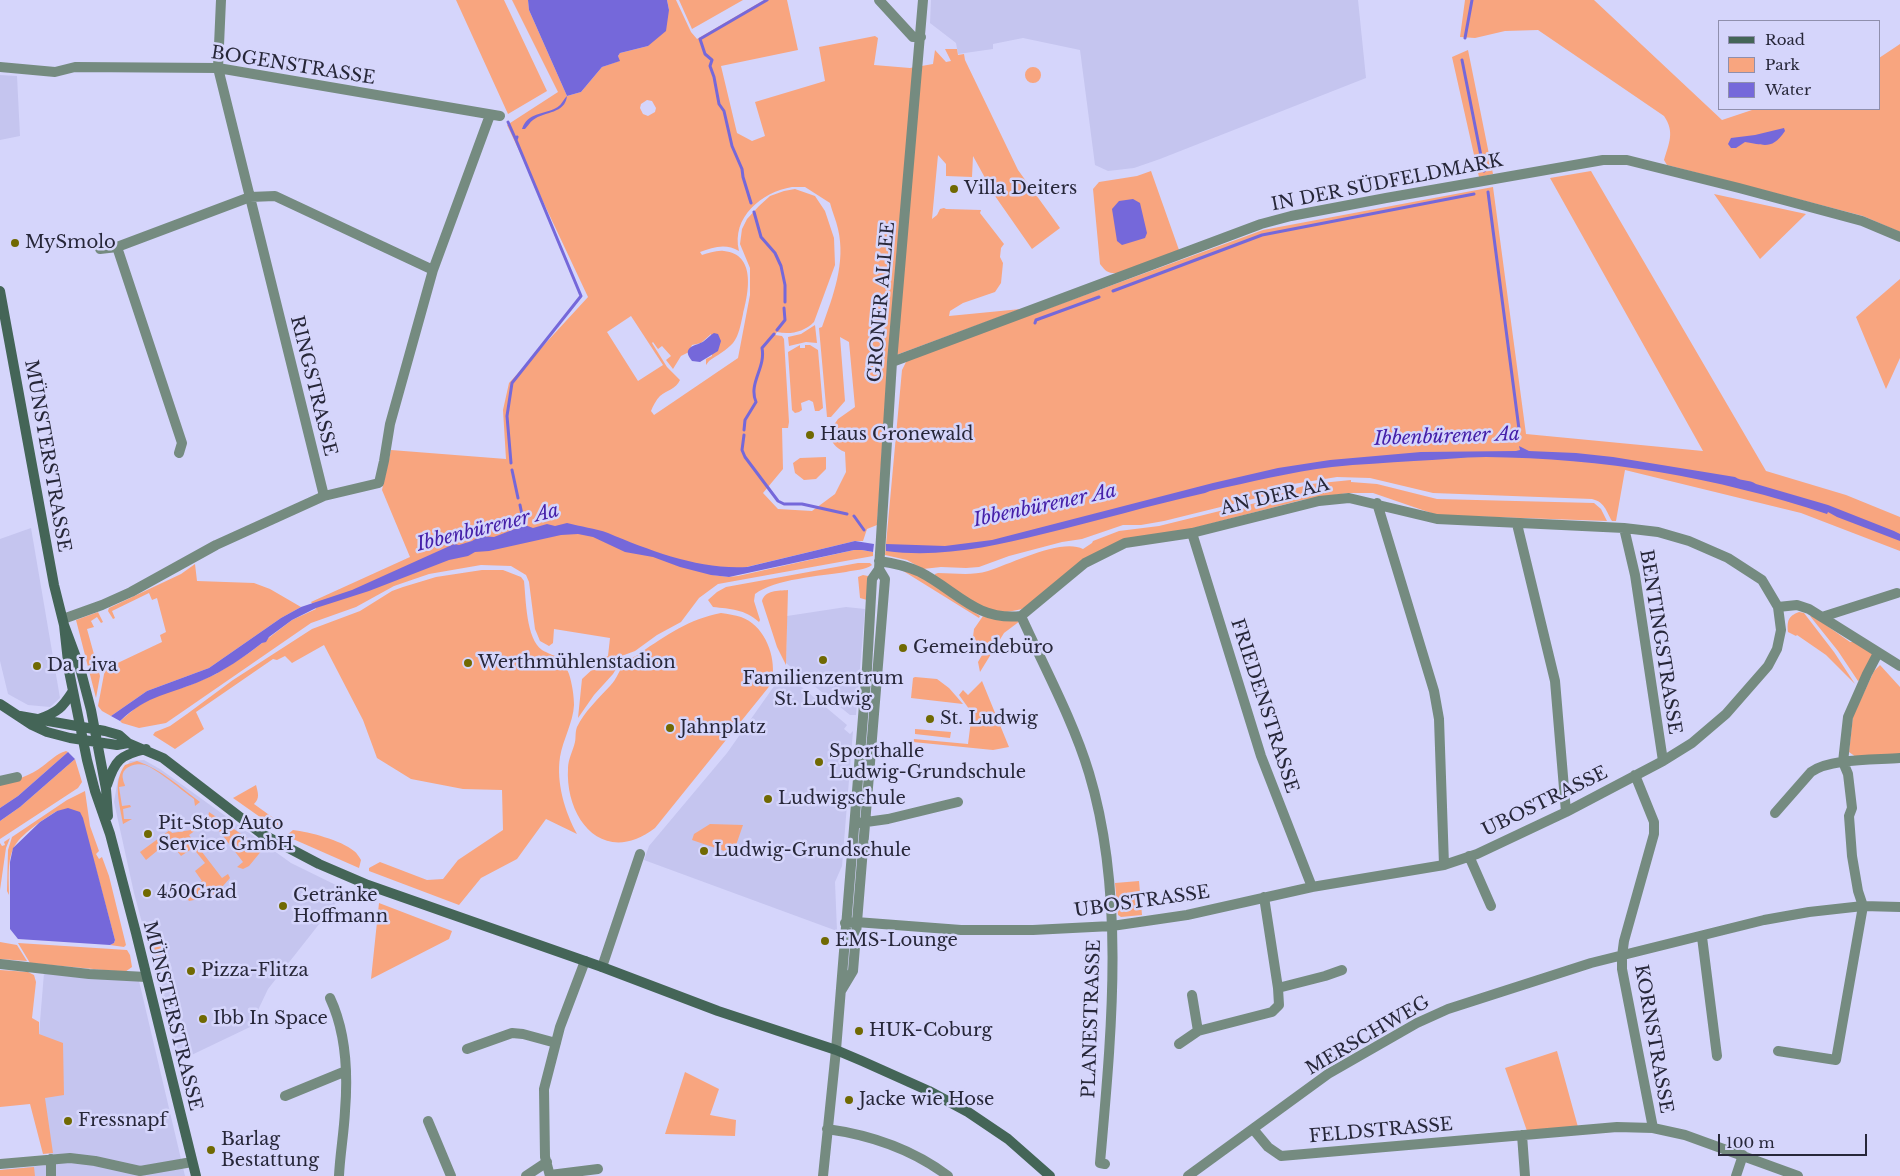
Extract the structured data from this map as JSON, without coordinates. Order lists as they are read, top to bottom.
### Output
{
  "streets": {
    "main road": ["MÜNSTERSTRASSE"],
    "street": [
      "BOGENSTRASSE",
      "IN DER SÜDFELDMARK",
      "GRONER ALLEE",
      "RINGSTRASSE",
      "AN DER AA",
      "BENTINGSTRASSE",
      "FRIEDENSTRASSE",
      "UBOSTRASSE",
      "PLANESTRASSE",
      "MERSCHWEG",
      "KORNSTRASSE",
      "FELDSTRASSE"
    ]
  },
  "crossings": [
    ["BOGENSTRASSE", "RINGSTRASSE"],
    ["IN DER SÜDFELDMARK", "GRONER ALLEE"],
    ["GRONER ALLEE", "UBOSTRASSE"],
    ["AN DER AA", "BENTINGSTRASSE"],
    ["AN DER AA", "FRIEDENSTRASSE"],
    ["AN DER AA", "UBOSTRASSE"],
    ["AN DER AA", "PLANESTRASSE"],
    ["BENTINGSTRASSE", "UBOSTRASSE"],
    ["FRIEDENSTRASSE", "UBOSTRASSE"],
    ["UBOSTRASSE", "PLANESTRASSE"],
    ["UBOSTRASSE", "MERSCHWEG"],
    ["UBOSTRASSE", "KORNSTRASSE"],
    ["MERSCHWEG", "KORNSTRASSE"],
    ["MERSCHWEG", "FELDSTRASSE"],
    ["KORNSTRASSE", "FELDSTRASSE"]
  ],
  "water": ["Ibbenbürener Aa"],
  "places": [
    "Villa Deiters",
    "MySmolo",
    "Haus Gronewald",
    "Gemeindebüro",
    "Familienzentrum St. Ludwig",
    "Werthmühlenstadion",
    "Da Liva",
    "St. Ludwig",
    "Jahnplatz",
    "Sporthalle Ludwig-Grundschule",
    "Ludwigschule",
    "Pit-Stop Auto Service GmbH",
    "Ludwig-Grundschule",
    "450Grad",
    "Getränke Hoffmann",
    "EMS-Lounge",
    "Pizza-Flitza",
    "Ibb In Space",
    "HUK-Coburg",
    "Jacke wie Hose",
    "Fressnapf",
    "Barlag Bestattung"
  ],
  "legend": ["Road", "Park", "Water"],
  "scale_bar": "100 m"
}
